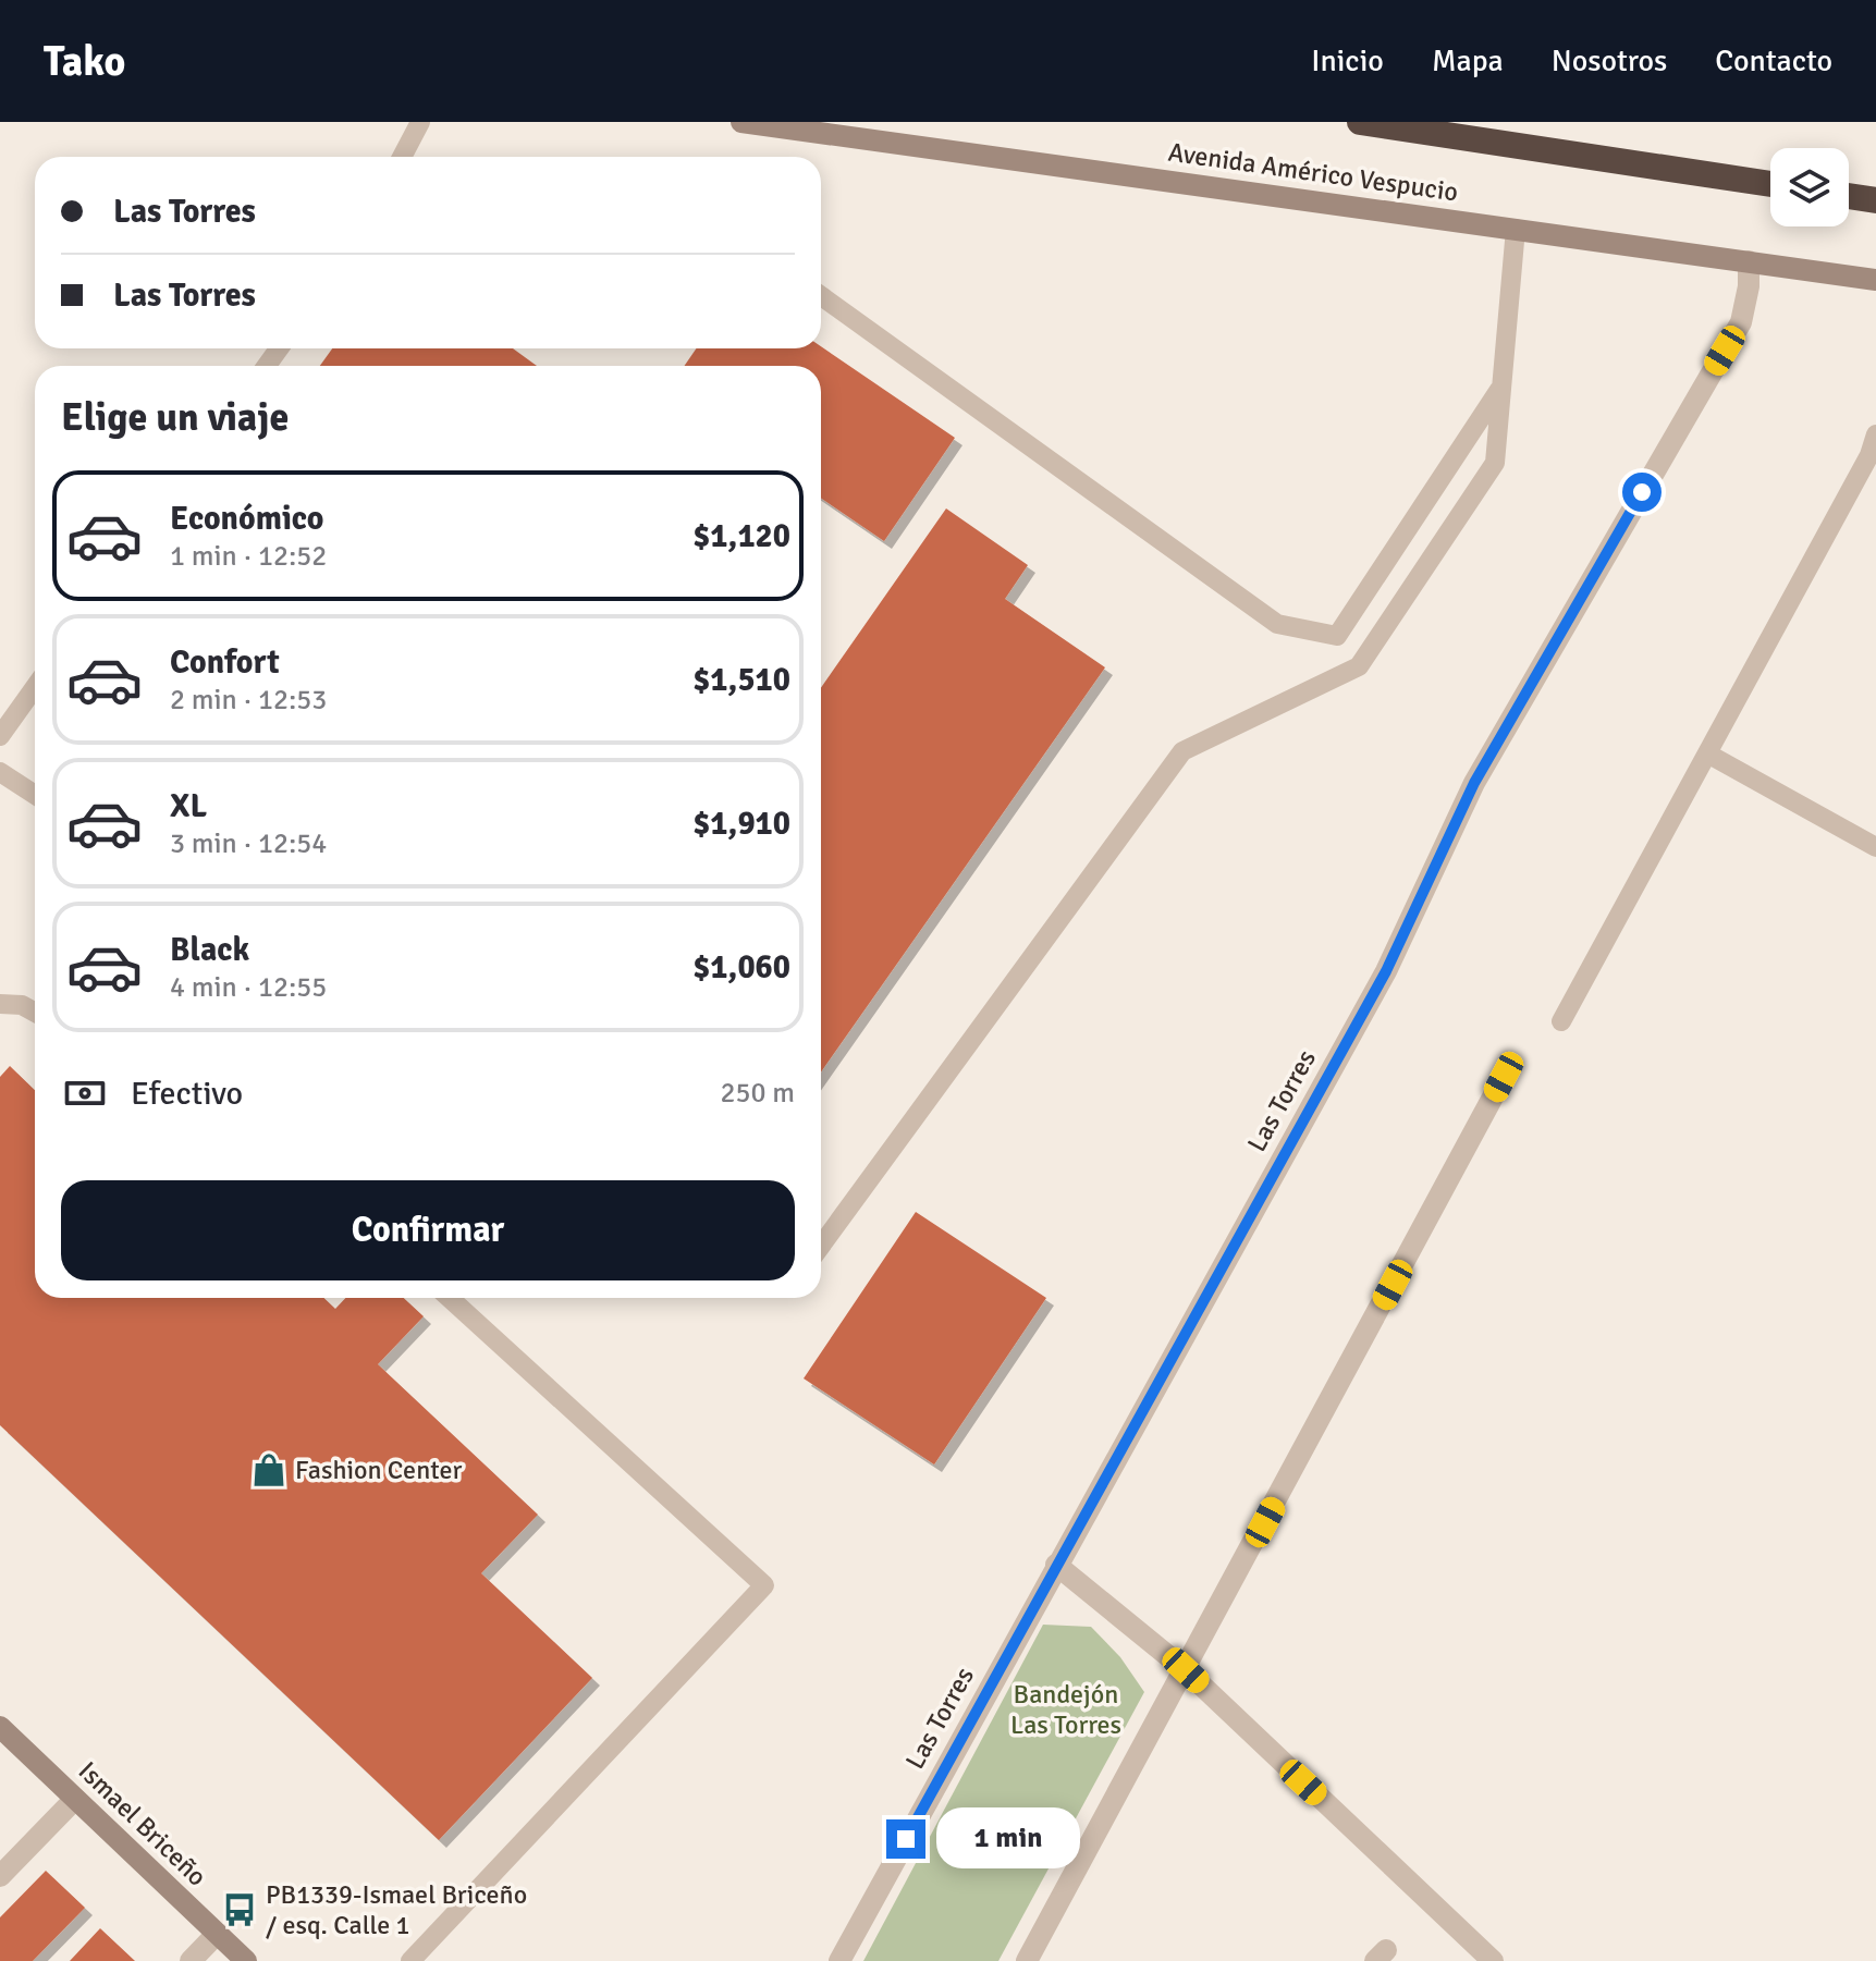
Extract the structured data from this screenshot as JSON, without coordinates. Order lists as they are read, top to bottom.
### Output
{
  "streets": {
    "main road": ["Avenida Américo Vespucio", "Ismael Briceño"],
    "street": ["Las Torres"]
  },
  "crossings": [
    ["Avenida Américo Vespucio", "Las Torres"]
  ],
  "parks": ["Bandejón Las Torres"],
  "places": {
    "shop": ["Fashion Center"],
    "bus stop": ["PB1339-Ismael Briceño / esq. Calle 1"]
  },
  "page": {
    "header": "Tako",
    "nav": [
      "Inicio",
      "Mapa",
      "Nosotros",
      "Contacto"
    ],
    "banner": ["Las Torres", "Las Torres"],
    "heading": "Elige un viaje",
    "list": [
      {
        "name": "Económico",
        "note": "1 min · 12:52",
        "value": "$1,120"
      },
      {
        "name": "Confort",
        "note": "2 min · 12:53",
        "value": "$1,510"
      },
      {
        "name": "XL",
        "note": "3 min · 12:54",
        "value": "$1,910"
      },
      {
        "name": "Black",
        "note": "4 min · 12:55",
        "value": "$1,060"
      }
    ],
    "pay": ["Efectivo", "250 m"],
    "buttons": "Confirmar",
    "bubble": "1 min"
  }
}
